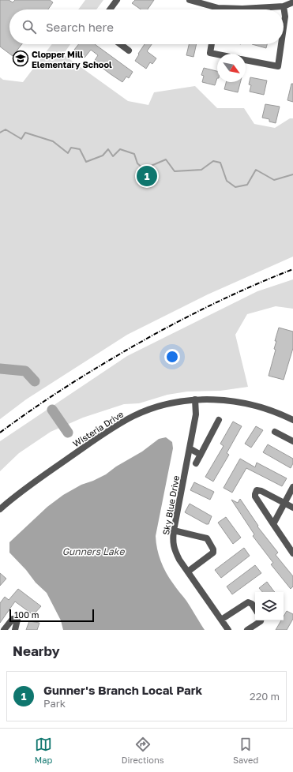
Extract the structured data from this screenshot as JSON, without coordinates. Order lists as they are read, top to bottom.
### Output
{
  "streets": {
    "street": ["Wisteria Drive", "Sky Blue Drive"]
  },
  "crossings": [
    ["Wisteria Drive", "Sky Blue Drive"]
  ],
  "water": ["Gunners Lake"],
  "places": {
    "school or university": ["Clopper Mill Elementary School"]
  },
  "scale_bar": "100 m",
  "north": "bottom right",
  "page": {
    "search": "Search here",
    "pins": "1",
    "scale": "100 m",
    "heading": "Nearby",
    "list": [
      {
        "mark": "1",
        "name": "Gunner's Branch Local Park",
        "note": "Park",
        "value": "220 m"
      }
    ],
    "nav": ["Map", "Directions", "Saved"]
  }
}
